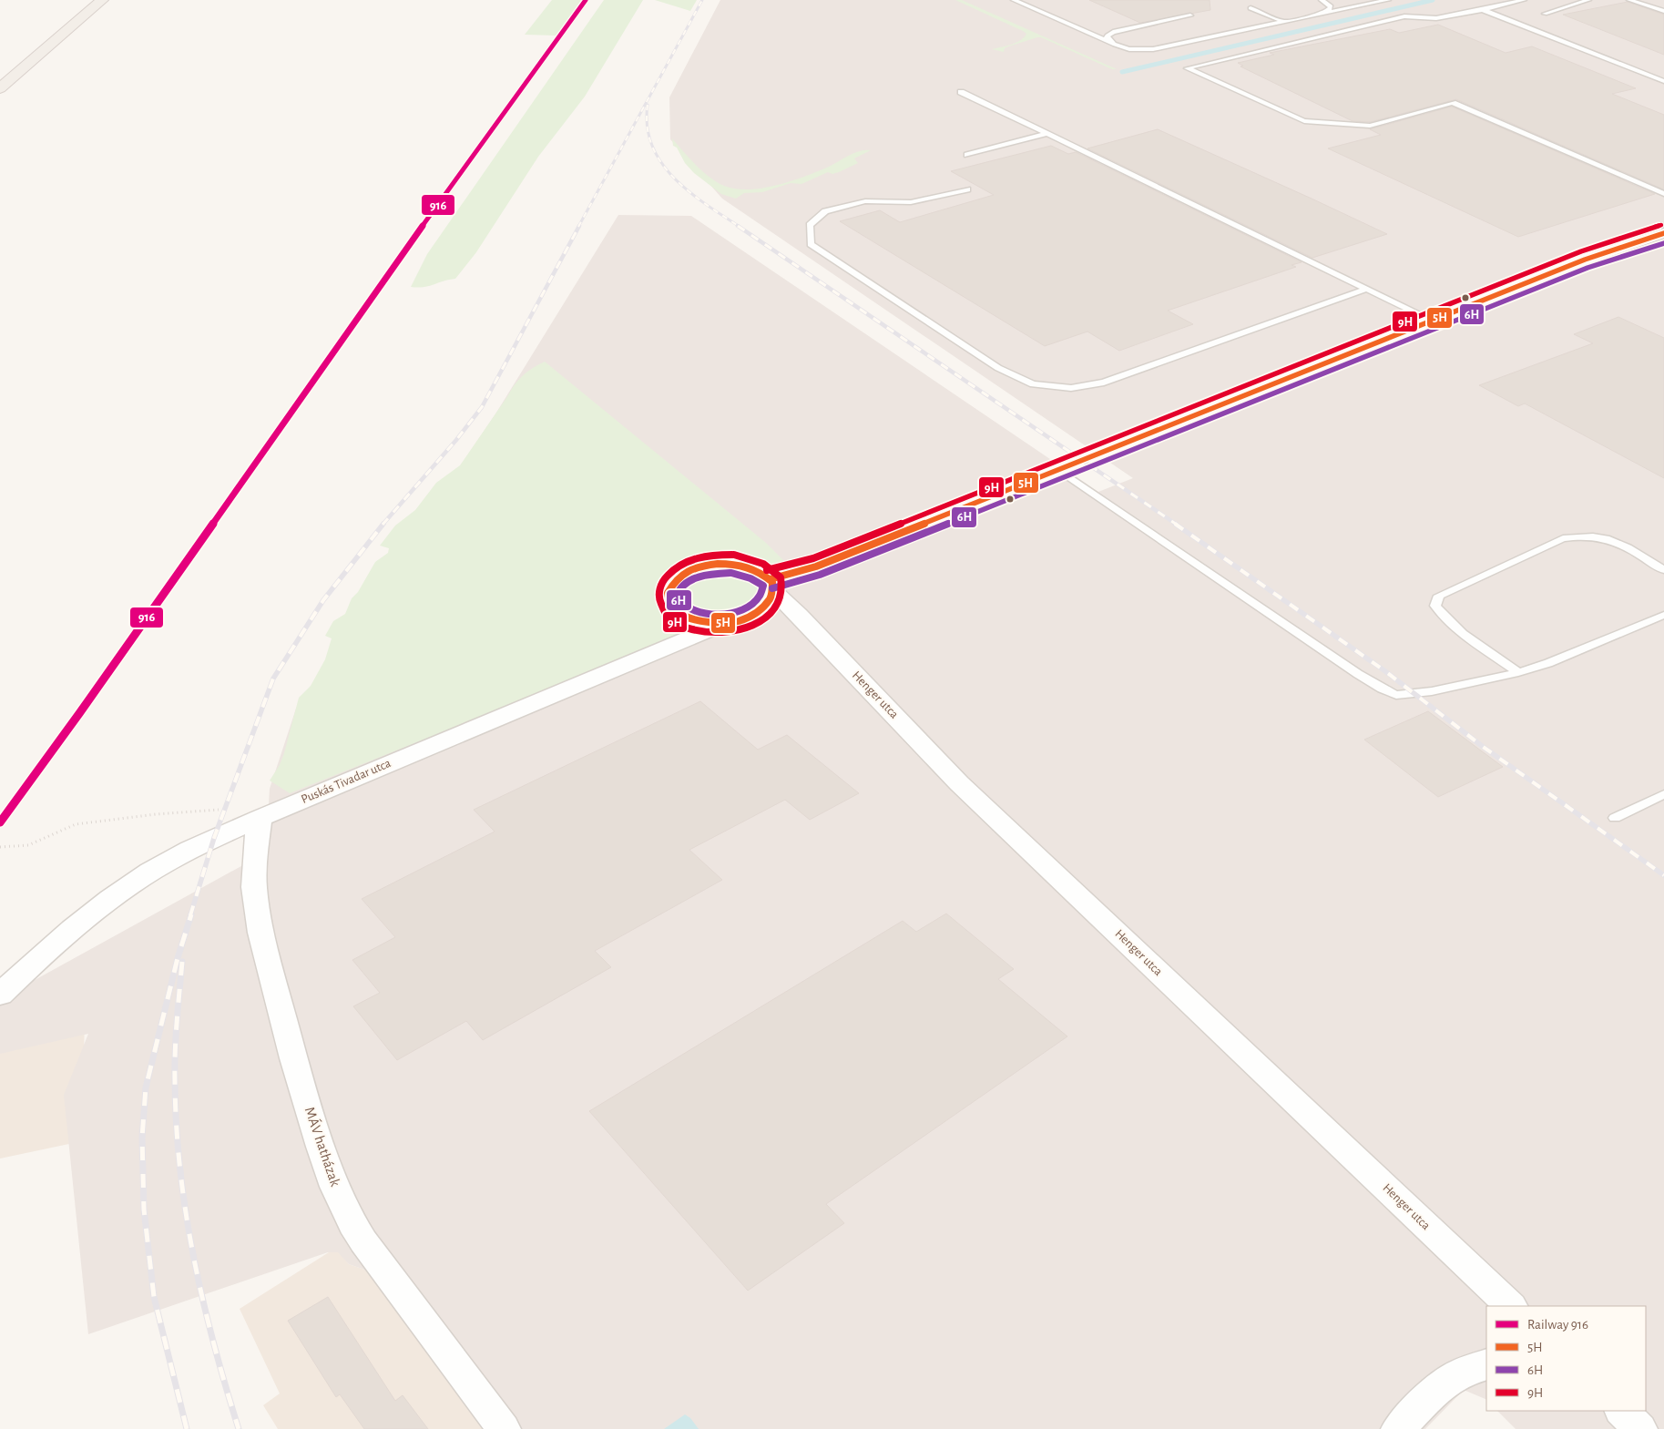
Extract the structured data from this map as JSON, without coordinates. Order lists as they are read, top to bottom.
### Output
{
  "streets": {
    "street": ["Henger utca", "Puskás Tivadar utca", "MÁV hatházak"]
  },
  "crossings": [
    ["Henger utca", "Puskás Tivadar utca"],
    ["Puskás Tivadar utca", "MÁV hatházak"]
  ],
  "lines": [
    "rail line 916",
    "transit line 9H",
    "transit line 5H",
    "transit line 6H"
  ],
  "legend": [
    "Railway 916",
    "5H",
    "6H",
    "9H"
  ]
}
